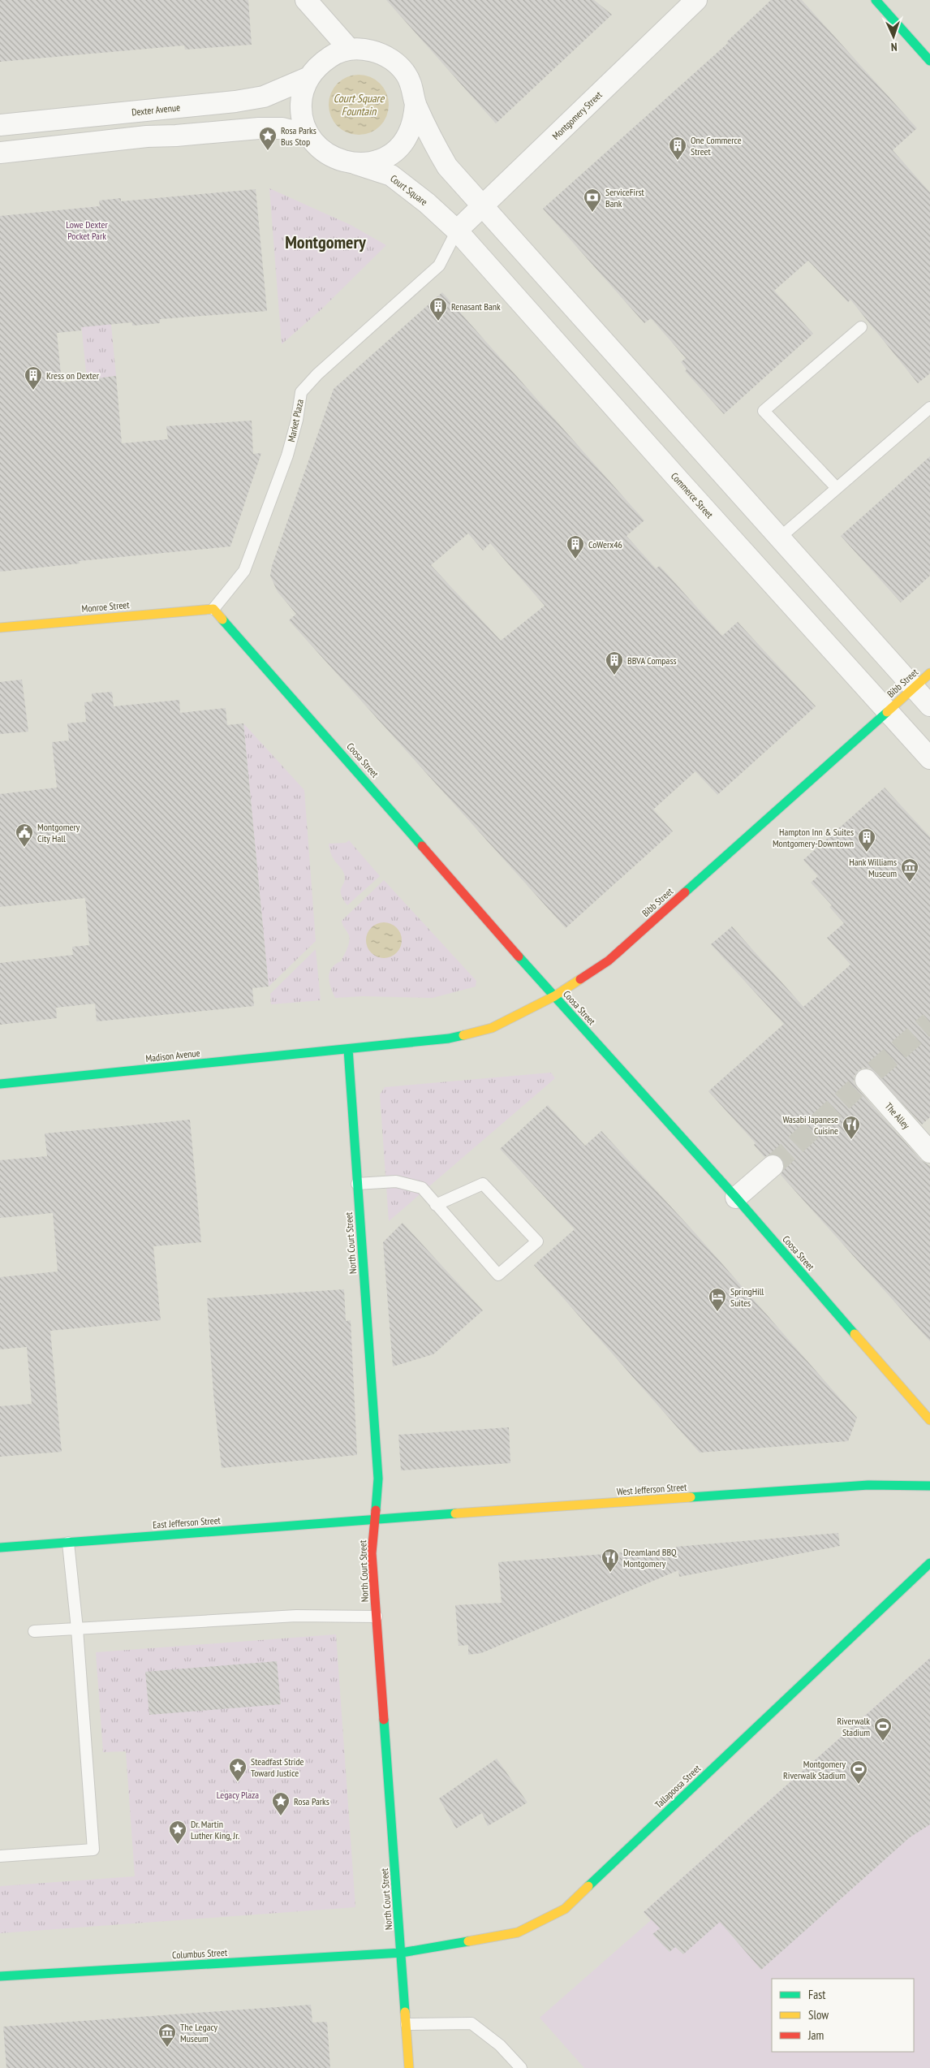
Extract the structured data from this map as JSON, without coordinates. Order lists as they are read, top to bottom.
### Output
{
  "streets": {
    "main road": [
      "Monroe Street",
      "Bibb Street",
      "Coosa Street",
      "Madison Avenue",
      "North Court Street",
      "West Jefferson Street",
      "East Jefferson Street",
      "Tallapoosa Street",
      "Columbus Street"
    ],
    "street": [
      "Dexter Avenue",
      "Montgomery Street",
      "Court Square",
      "Commerce Street",
      "The Alley"
    ],
    "lane": ["Market Plaza"]
  },
  "crossings": [
    ["Dexter Avenue", "Court Square"],
    ["Montgomery Street", "Court Square"],
    ["Montgomery Street", "Market Plaza"],
    ["Montgomery Street", "Commerce Street"],
    ["Court Square", "Market Plaza"],
    ["Court Square", "Commerce Street"],
    ["Market Plaza", "Commerce Street"],
    ["Market Plaza", "Monroe Street"],
    ["Market Plaza", "Coosa Street"],
    ["Commerce Street", "Bibb Street"],
    ["Monroe Street", "Coosa Street"],
    ["Bibb Street", "Coosa Street"],
    ["Bibb Street", "Madison Avenue"],
    ["Bibb Street", "North Court Street"],
    ["Madison Avenue", "North Court Street"],
    ["North Court Street", "West Jefferson Street"],
    ["North Court Street", "East Jefferson Street"],
    ["North Court Street", "Tallapoosa Street"],
    ["North Court Street", "Columbus Street"],
    ["West Jefferson Street", "East Jefferson Street"],
    ["Tallapoosa Street", "Columbus Street"]
  ],
  "districts": ["Montgomery"],
  "water": ["Court Square Fountain"],
  "parks": ["Lowe Dexter Pocket Park", "Legacy Plaza"],
  "places": {
    "place": [
      "Rosa Parks Bus Stop",
      "Steadfast Stride Toward Justice",
      "Rosa Parks",
      "Dr. Martin Luther King, Jr."
    ],
    "building": [
      "One Commerce Street",
      "Renasant Bank",
      "Kress on Dexter",
      "CoWerx46",
      "BBVA Compass",
      "Hampton Inn & Suites Montgomery-Downtown"
    ],
    "bank": ["ServiceFirst Bank"],
    "public building": ["Montgomery City Hall"],
    "museum": ["Hank Williams Museum", "The Legacy Museum"],
    "restaurant": ["Wasabi Japanese Cuisine", "Dreamland BBQ Montgomery"],
    "hotel": ["SpringHill Suites"],
    "sports": ["Riverwalk Stadium", "Montgomery Riverwalk Stadium"]
  },
  "legend": ["Fast", "Slow", "Jam"],
  "north": "bottom"
}
